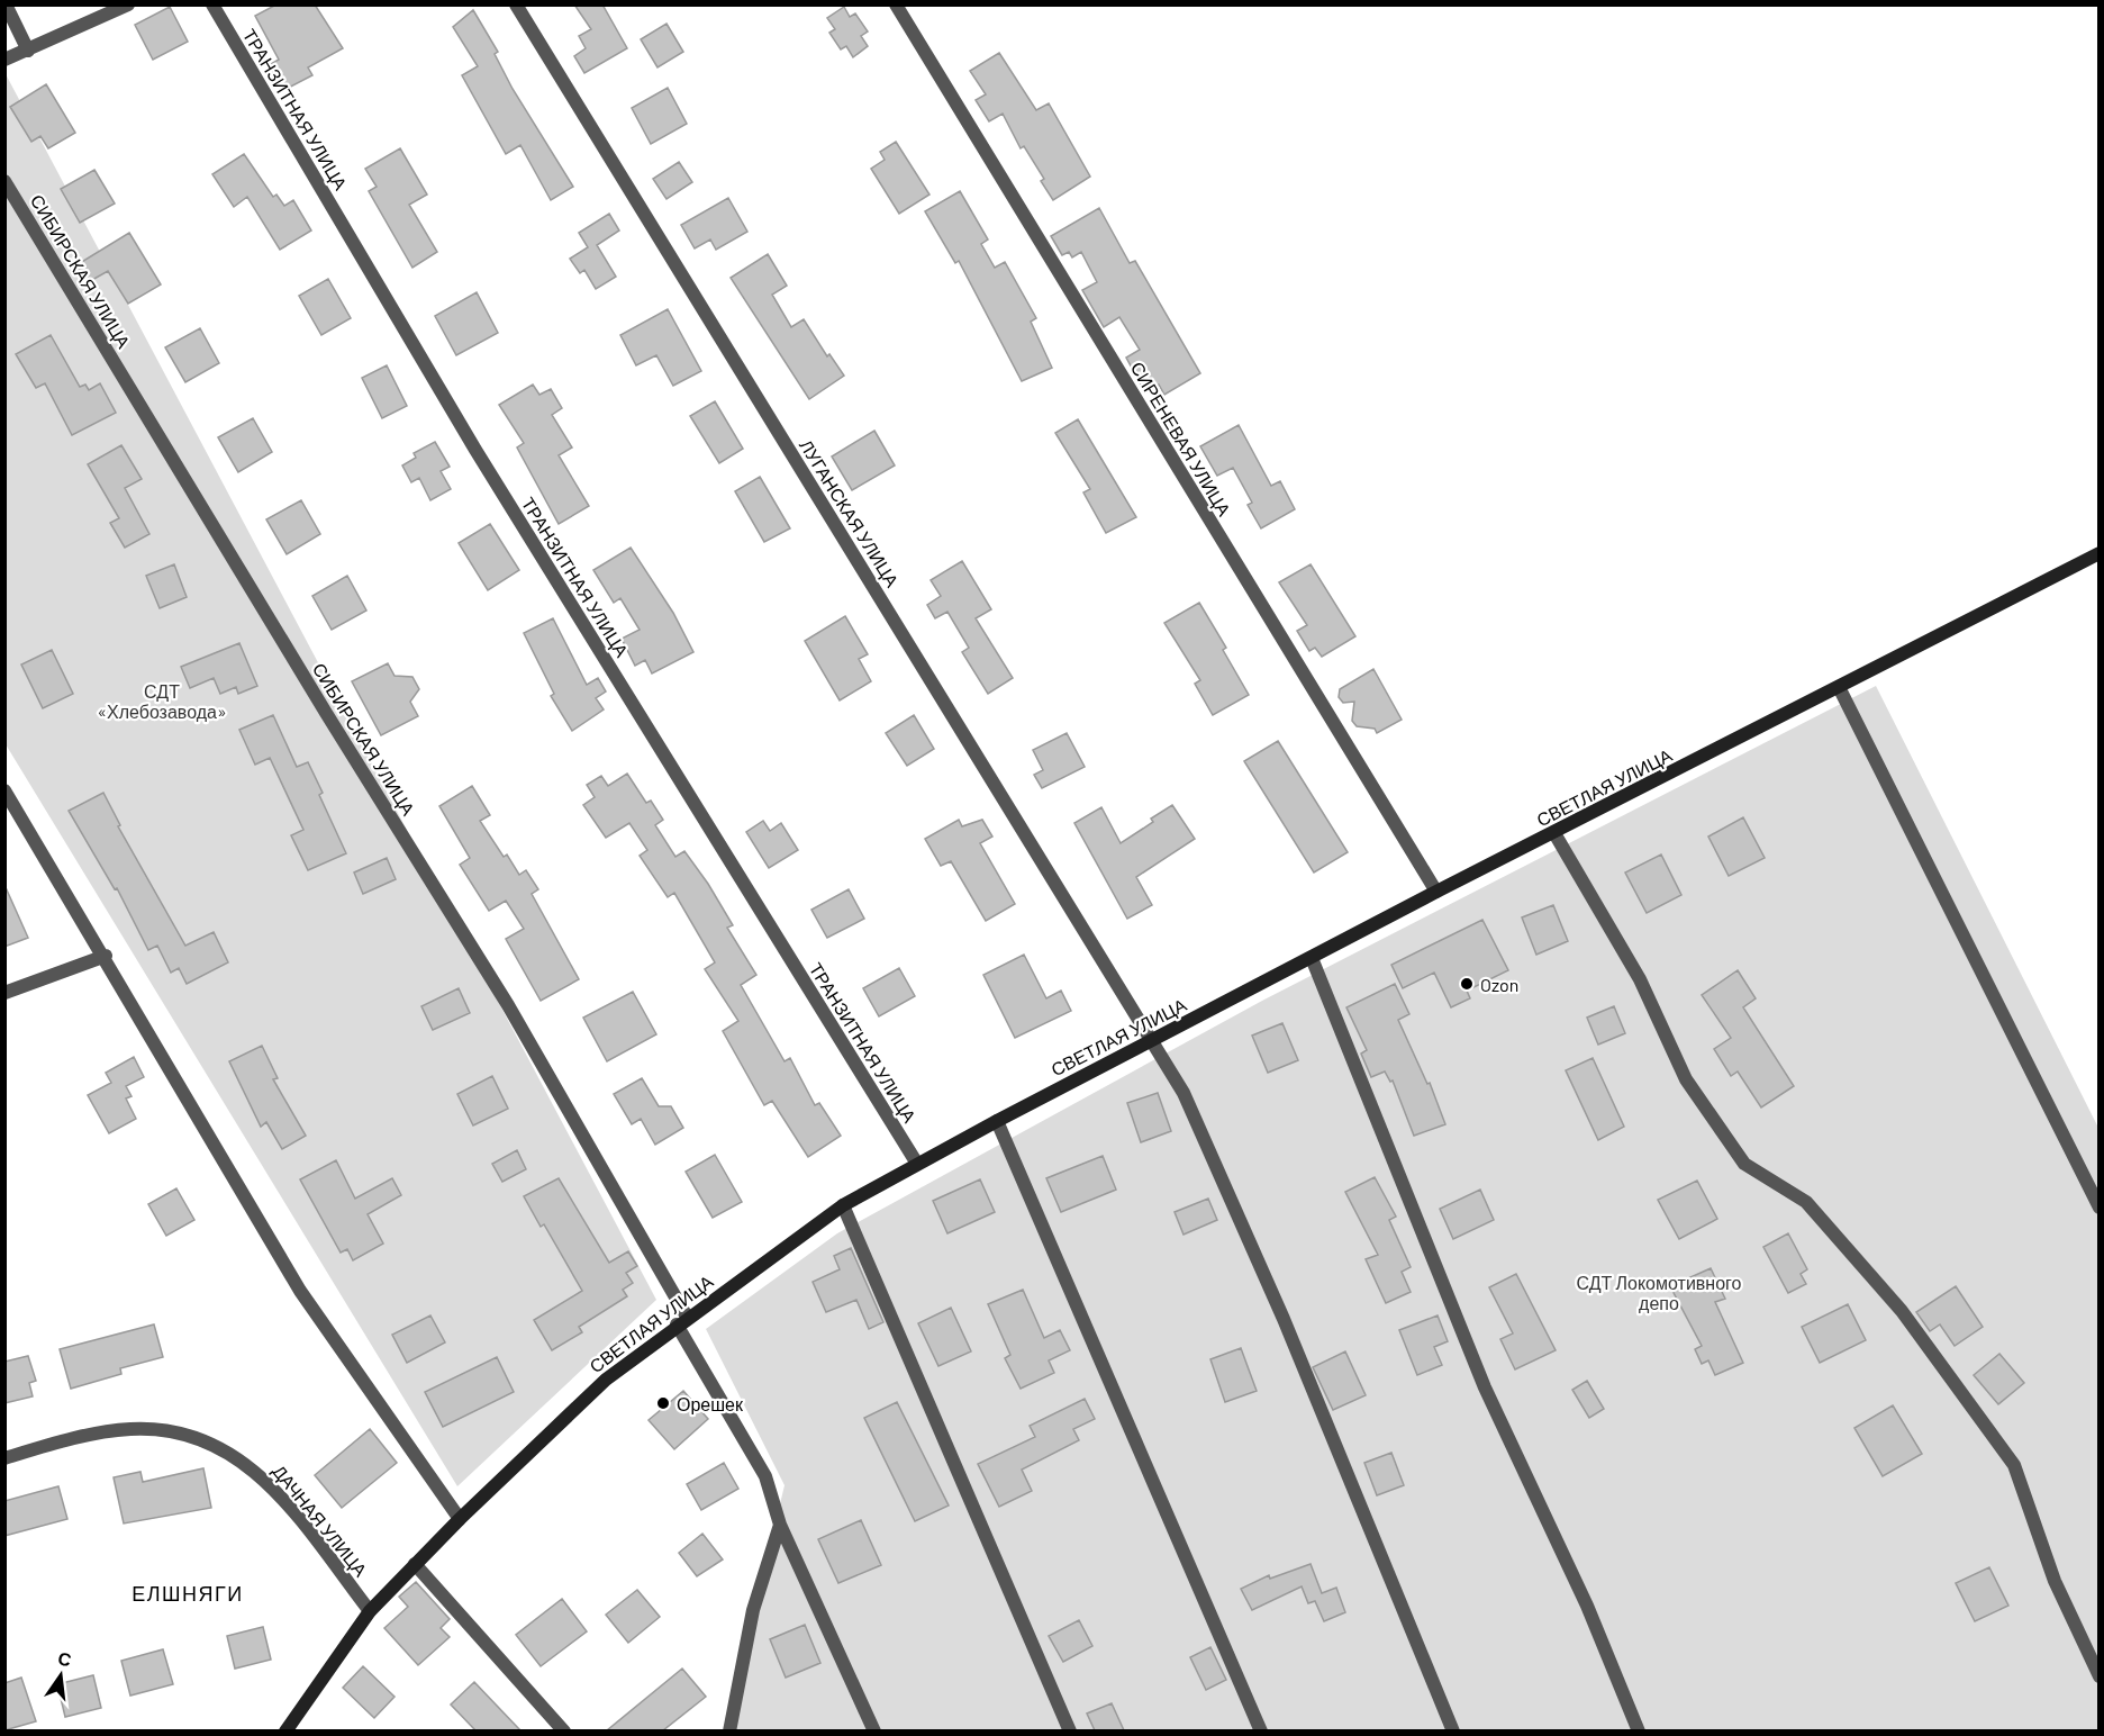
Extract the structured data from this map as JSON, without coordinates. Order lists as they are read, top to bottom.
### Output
{
  "streets": {
    "street": [
      "ТРАНЗИТНАЯ УЛИЦА",
      "СИБИРСКАЯ УЛИЦА",
      "СИРЕНЕВАЯ УЛИЦА",
      "ЛУГАНСКАЯ УЛИЦА",
      "СВЕТЛАЯ УЛИЦА",
      "ДАЧНАЯ УЛИЦА"
    ]
  },
  "crossings": [
    ["ТРАНЗИТНАЯ УЛИЦА", "СВЕТЛАЯ УЛИЦА"],
    ["СИБИРСКАЯ УЛИЦА", "СВЕТЛАЯ УЛИЦА"],
    ["СИРЕНЕВАЯ УЛИЦА", "СВЕТЛАЯ УЛИЦА"],
    ["ЛУГАНСКАЯ УЛИЦА", "СВЕТЛАЯ УЛИЦА"],
    ["СВЕТЛАЯ УЛИЦА", "ДАЧНАЯ УЛИЦА"]
  ],
  "districts": ["ЕЛШНЯГИ"],
  "parks": ["СДТ «Хлебозавода»", "СДТ Локомотивного депо"],
  "places": ["Ozon", "Орешек"],
  "north": "top"
}
